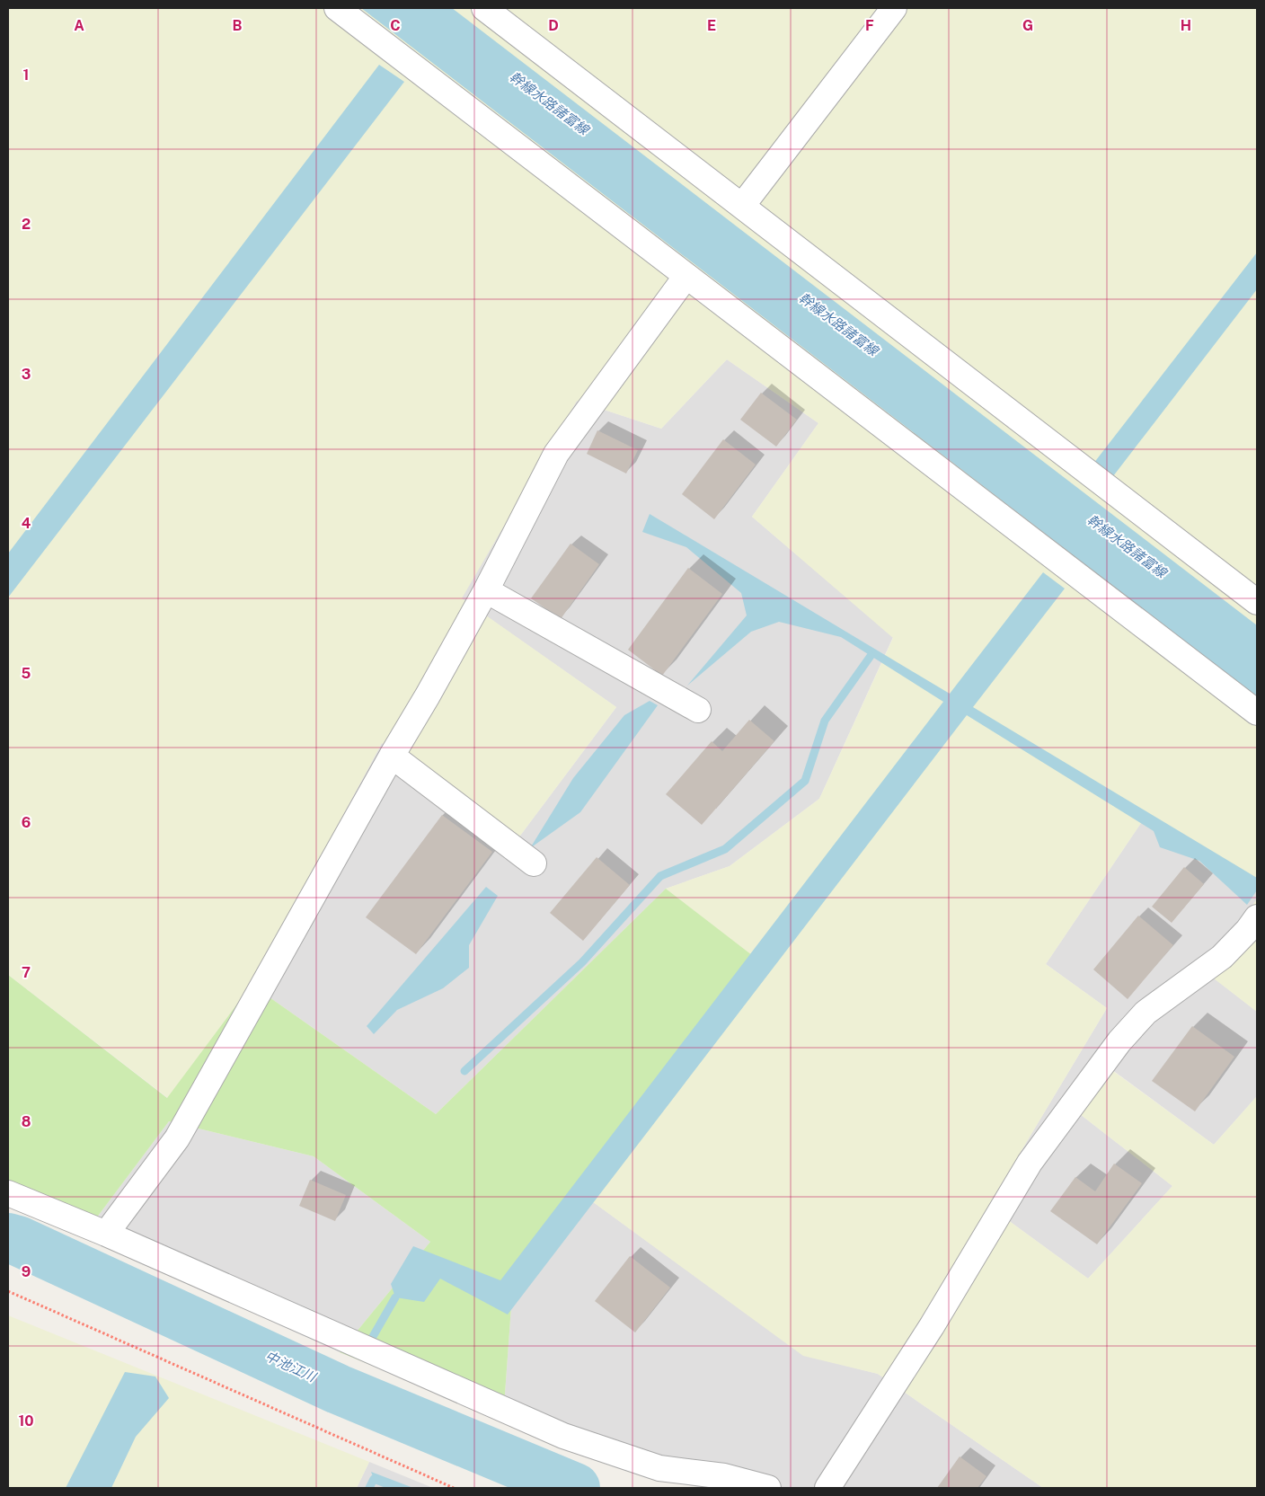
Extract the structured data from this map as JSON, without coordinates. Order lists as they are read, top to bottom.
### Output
{
  "water": ["幹線水路諸富線", "中池江川"],
  "grid": {
    "columns": [
      "A",
      "B",
      "C",
      "D",
      "E",
      "F",
      "G",
      "H"
    ],
    "rows": [
      "1",
      "2",
      "3",
      "4",
      "5",
      "6",
      "7",
      "8",
      "9",
      "10"
    ]
  }
}
